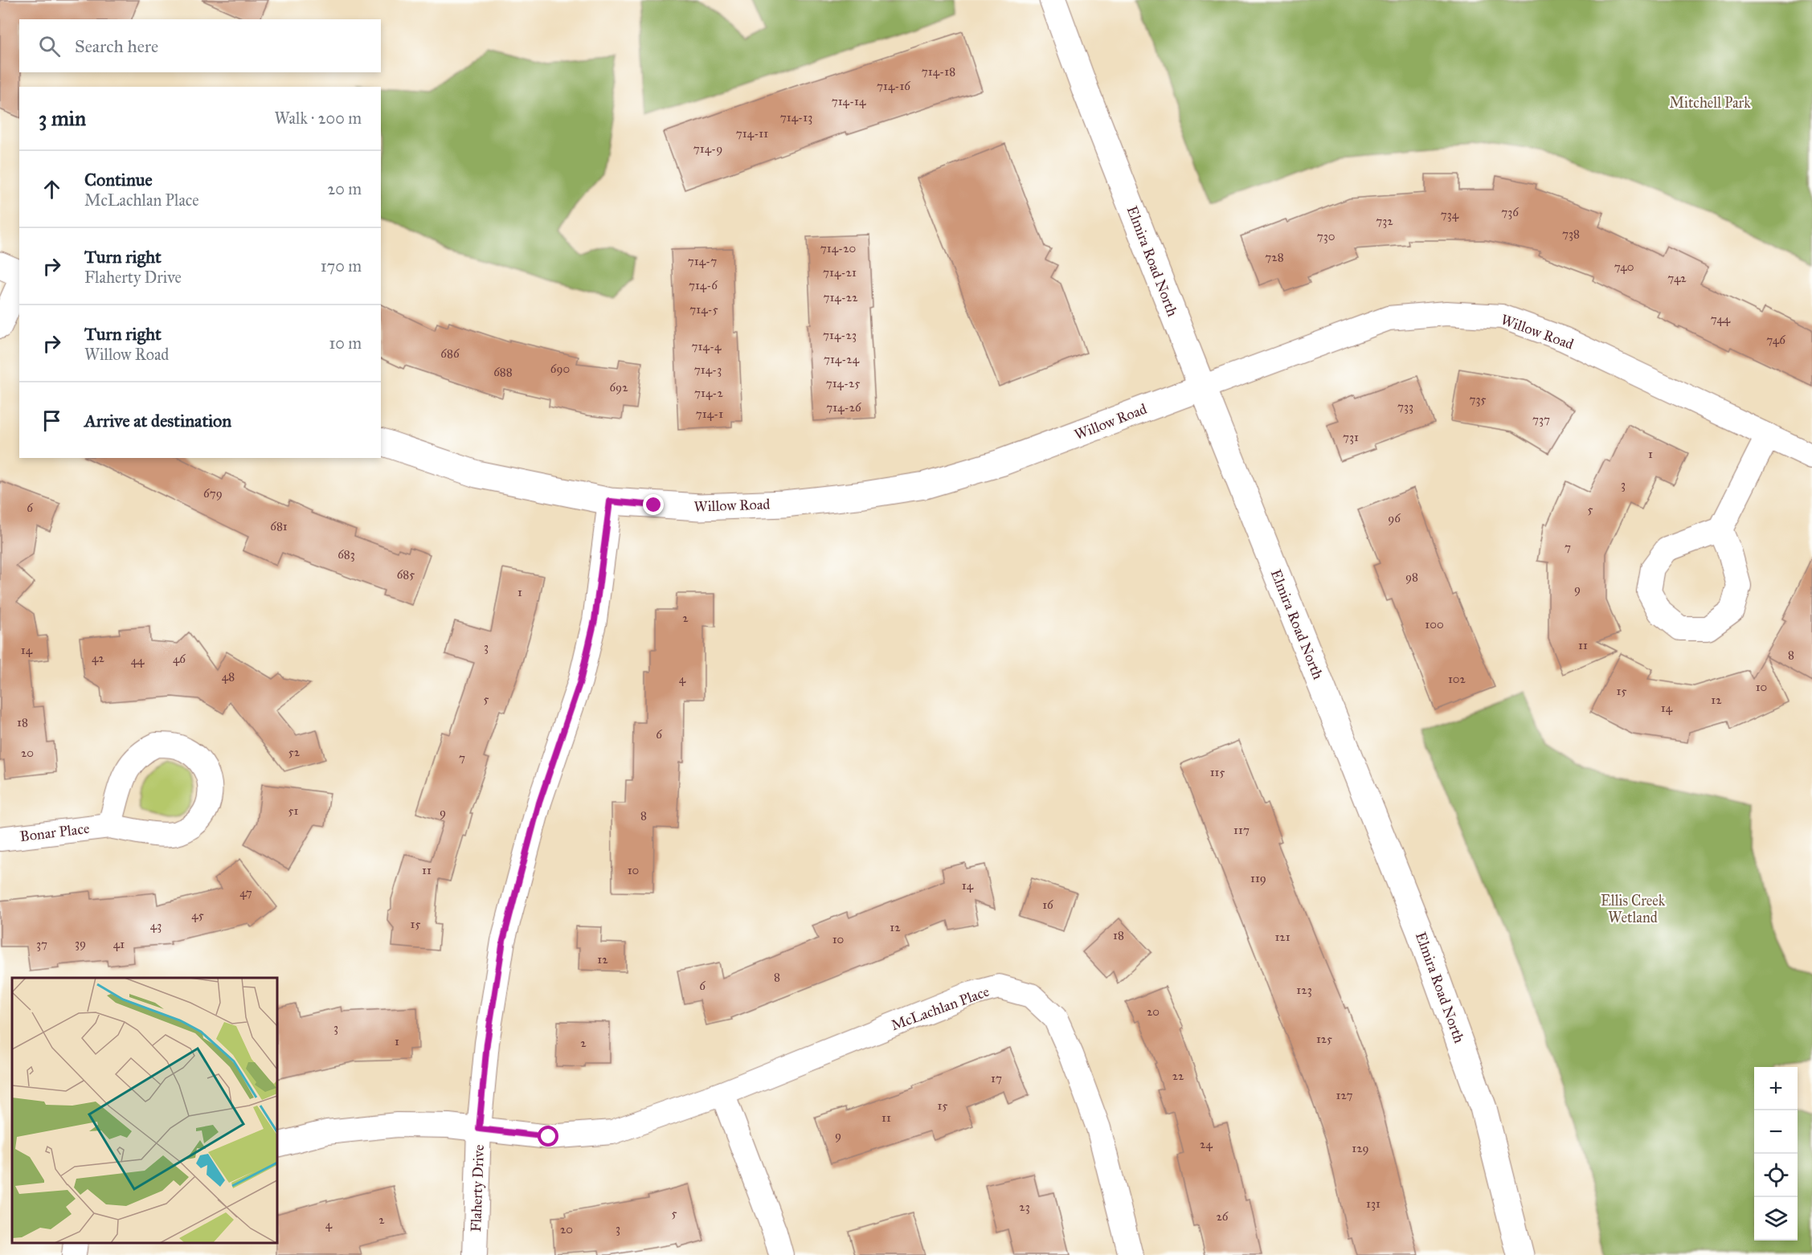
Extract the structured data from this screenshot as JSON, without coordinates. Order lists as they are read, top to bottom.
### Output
{
  "streets": {
    "main road": ["Elmira Road North", "Willow Road"],
    "street": ["Bonar Place", "McLachlan Place", "Flaherty Drive"]
  },
  "crossings": [
    ["Elmira Road North", "Willow Road"],
    ["Willow Road", "Flaherty Drive"],
    ["McLachlan Place", "Flaherty Drive"]
  ],
  "parks": ["Mitchell Park", "Ellis Creek Wetland"],
  "house_numbers": [
    "714-18",
    "714-16",
    "714-14",
    "714-13",
    "714-11",
    "714-9",
    "736",
    "734",
    "732",
    "738",
    "730",
    "714-20",
    "728",
    "714-7",
    "740",
    "714-21",
    "742",
    "714-6",
    "714-22",
    "714-5",
    "744",
    "714-23",
    "746",
    "714-4",
    "686",
    "714-24",
    "690",
    "714-3",
    "688",
    "714-25",
    "692",
    "714-2",
    "735",
    "733",
    "714-26",
    "714-1",
    "737",
    "731",
    "1",
    "3",
    "679",
    "6",
    "5",
    "96",
    "681",
    "7",
    "683",
    "685",
    "98",
    "9",
    "1",
    "2",
    "100",
    "11",
    "3",
    "14",
    "8",
    "42",
    "46",
    "44",
    "48",
    "4",
    "102",
    "10",
    "15",
    "5",
    "12",
    "14",
    "18",
    "6",
    "52",
    "20",
    "7",
    "115",
    "51",
    "9",
    "8",
    "117",
    "11",
    "10",
    "119",
    "14",
    "47",
    "16",
    "45",
    "15",
    "43",
    "12",
    "18",
    "121",
    "10",
    "39",
    "37",
    "41",
    "12",
    "8",
    "6",
    "123",
    "20",
    "3",
    "125",
    "1",
    "2",
    "22",
    "17",
    "127",
    "15",
    "11",
    "9",
    "24",
    "129",
    "131",
    "23",
    "5",
    "26",
    "2",
    "4",
    "3",
    "20"
  ],
  "page": {
    "search": "Search here",
    "heading": ["3 min", "Walk · 200 m"],
    "list": [
      ["Continue", "McLachlan Place", "20 m"],
      ["Turn right", "Flaherty Drive", "170 m"],
      ["Turn right", "Willow Road", "10 m"],
      "Arrive at destination"
    ],
    "map_buttons": ["+", "−"]
  }
}
